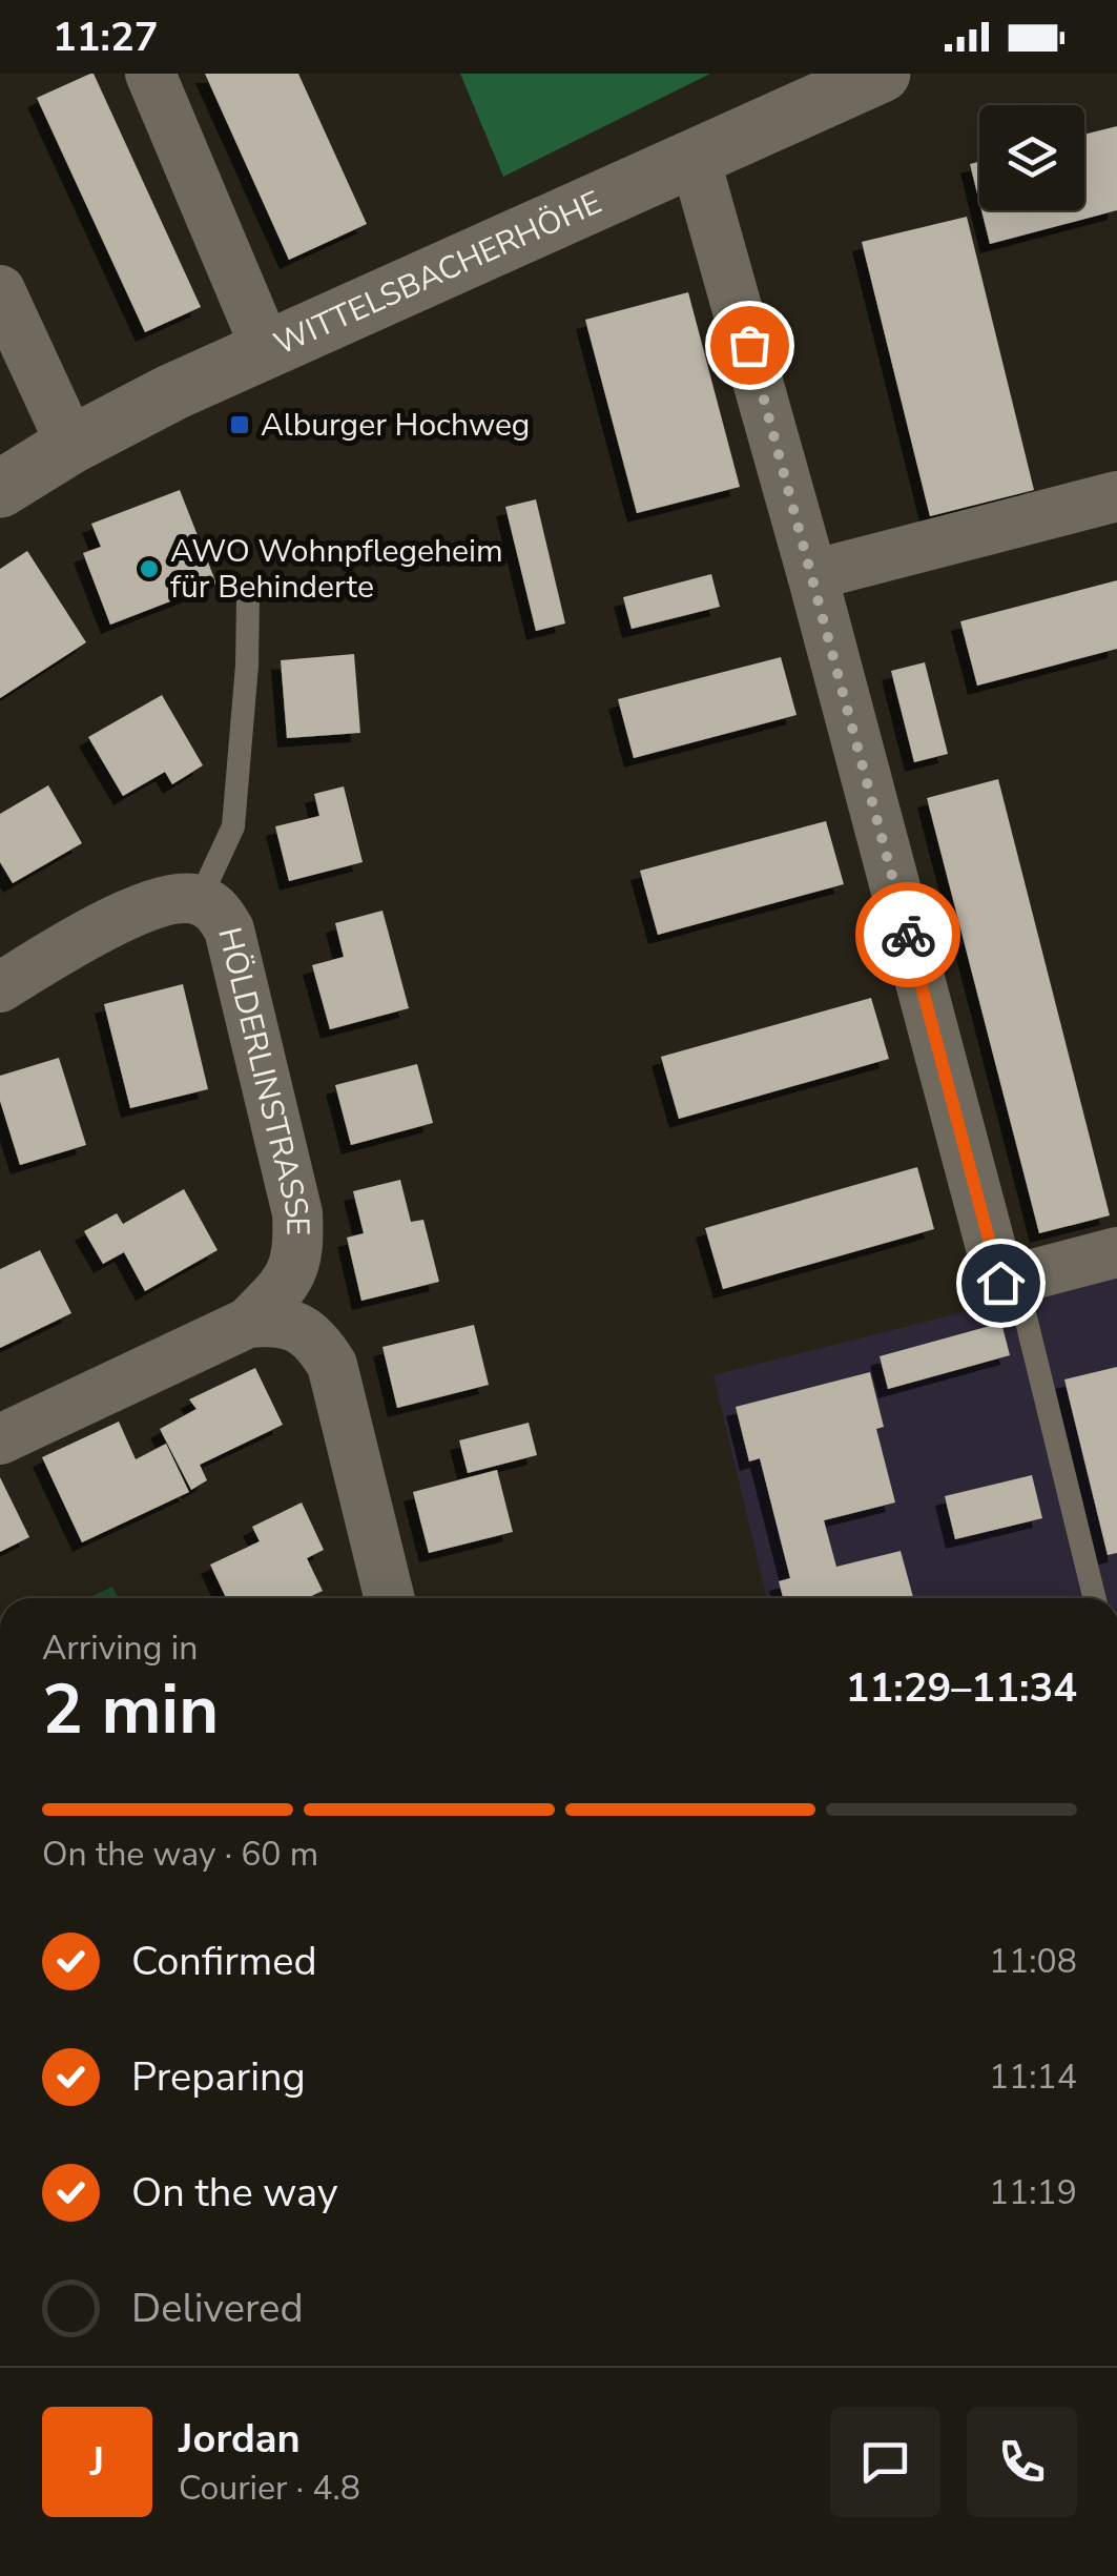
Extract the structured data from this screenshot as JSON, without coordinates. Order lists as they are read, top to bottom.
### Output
{
  "streets": {
    "street": ["WITTELSBACHERHÖHE", "HÖLDERLINSTRASSE"]
  },
  "places": {
    "transit": ["Alburger Hochweg"],
    "other": ["AWO Wohnpflegeheim für Behinderte"]
  },
  "page": {
    "status": "11:27",
    "heading": ["2 min", "Arriving in", "11:29–11:34"],
    "panel": ["Jordan", "Courier · 4.8"],
    "bar": "On the way · 60 m",
    "list": [
      ["Confirmed", "11:08"],
      ["Preparing", "11:14"],
      ["On the way", "11:19"],
      "Delivered"
    ],
    "round": "J"
  }
}
